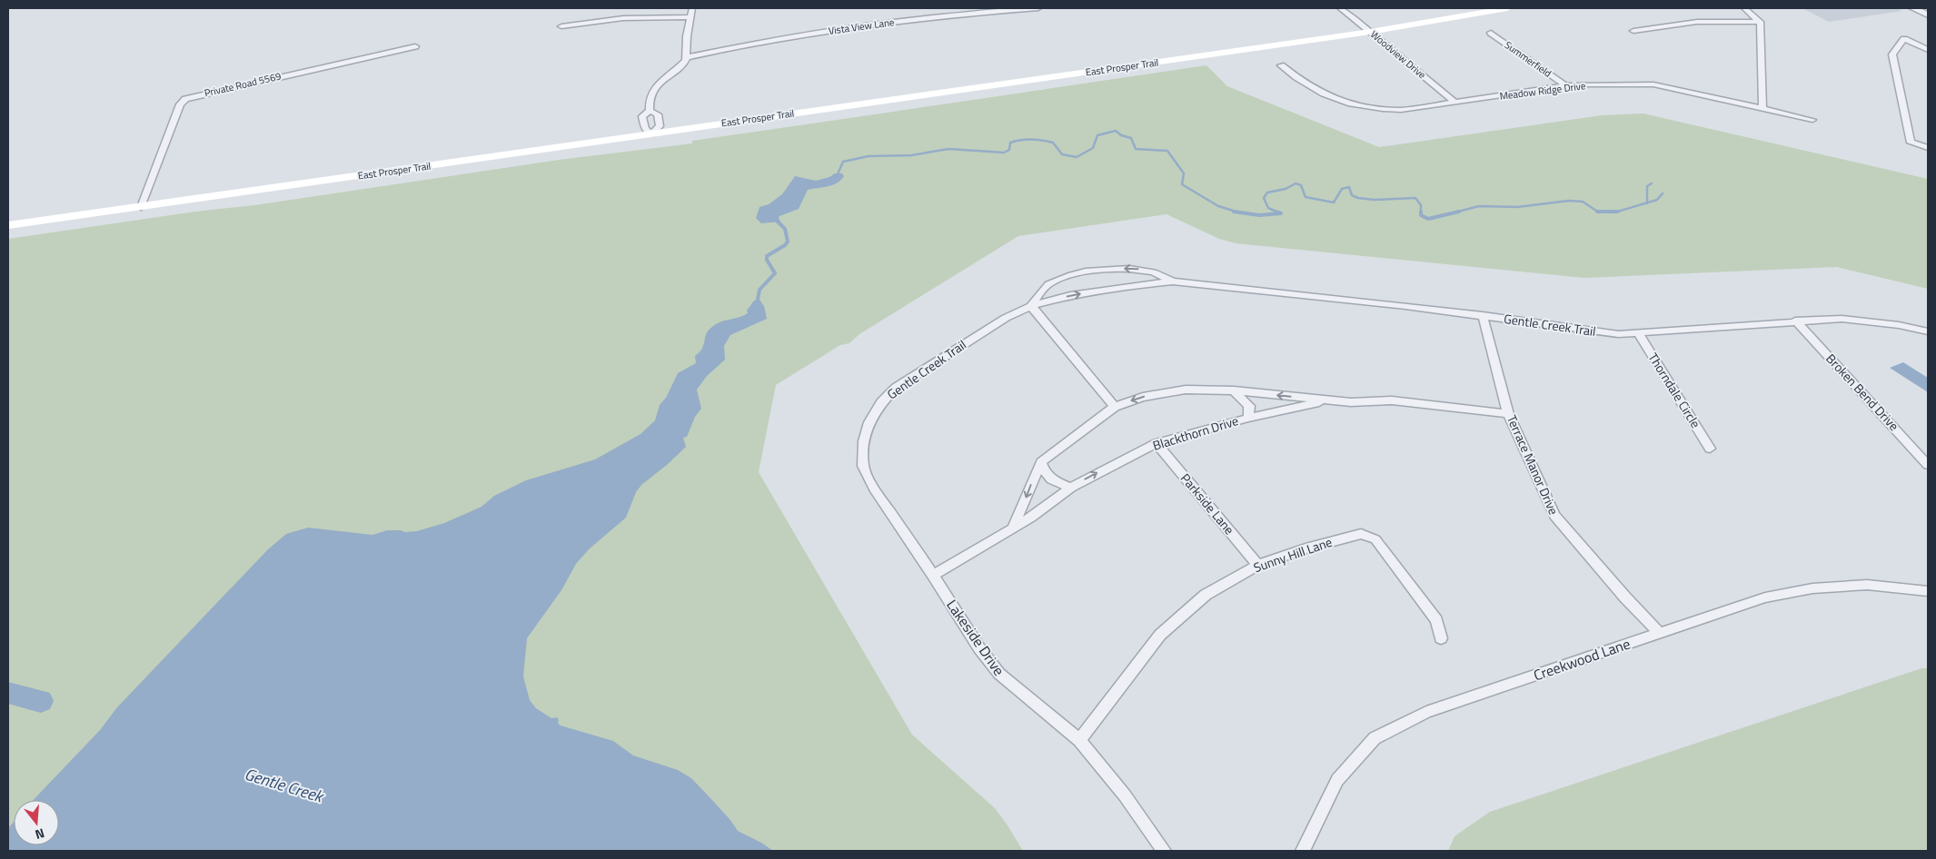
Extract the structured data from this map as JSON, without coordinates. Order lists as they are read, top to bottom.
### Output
{
  "streets": {
    "main road": ["East Prosper Trail"],
    "street": [
      "Vista View Lane",
      "Woodview Drive",
      "Summerfield",
      "Private Road 5569",
      "Meadow Ridge Drive",
      "Gentle Creek Trail",
      "Thorndale Circle",
      "Broken Bend Drive",
      "Blackthorn Drive",
      "Terrace Manor Drive",
      "Parkside Lane",
      "Sunny Hill Lane",
      "Lakeside Drive",
      "Creekwood Lane"
    ]
  },
  "crossings": [
    ["Woodview Drive", "East Prosper Trail"],
    ["Woodview Drive", "Meadow Ridge Drive"],
    ["Summerfield", "Meadow Ridge Drive"],
    ["East Prosper Trail", "Private Road 5569"],
    ["Gentle Creek Trail", "Thorndale Circle"],
    ["Gentle Creek Trail", "Broken Bend Drive"],
    ["Gentle Creek Trail", "Terrace Manor Drive"],
    ["Gentle Creek Trail", "Lakeside Drive"],
    ["Blackthorn Drive", "Terrace Manor Drive"],
    ["Blackthorn Drive", "Parkside Lane"],
    ["Blackthorn Drive", "Lakeside Drive"],
    ["Terrace Manor Drive", "Creekwood Lane"],
    ["Parkside Lane", "Sunny Hill Lane"],
    ["Sunny Hill Lane", "Lakeside Drive"]
  ],
  "water": ["Gentle Creek"],
  "north": "bottom"
}
